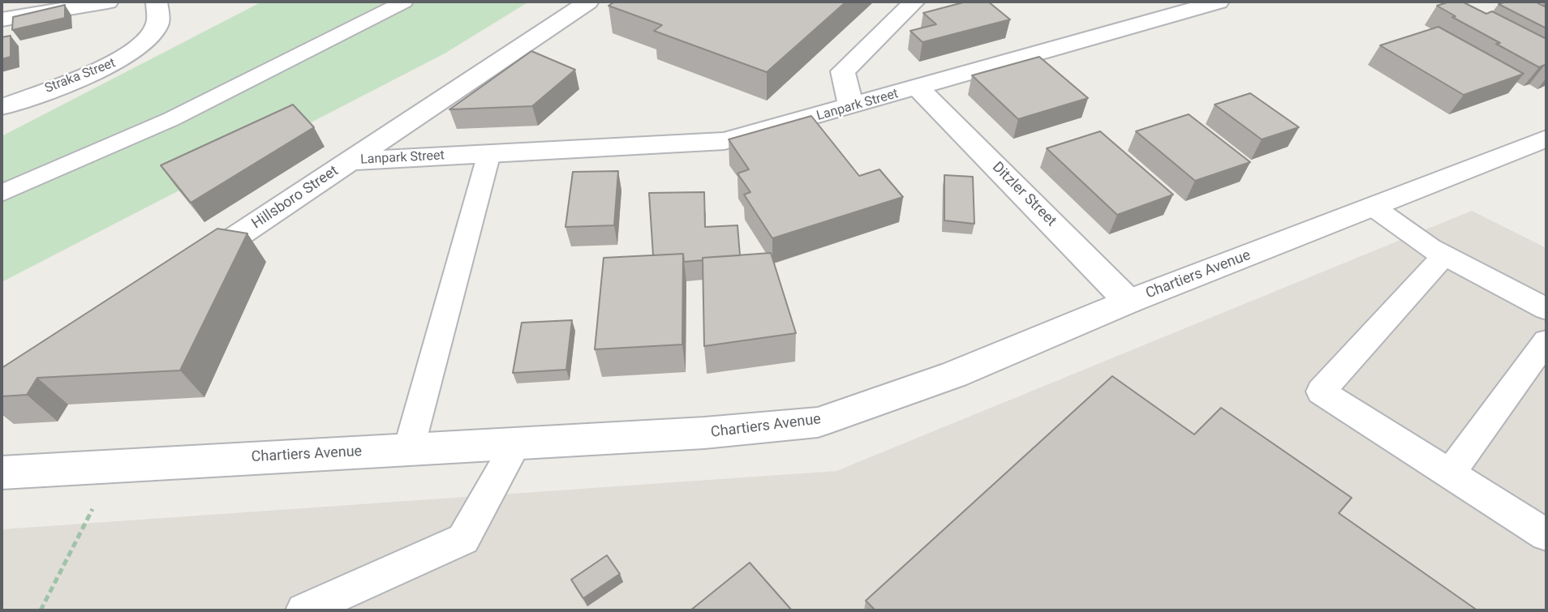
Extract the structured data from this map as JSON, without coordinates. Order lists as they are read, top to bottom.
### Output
{
  "streets": {
    "street": [
      "Straka Street",
      "Lanpark Street",
      "Ditzler Street",
      "Hillsboro Street",
      "Chartiers Avenue"
    ]
  },
  "crossings": [
    ["Lanpark Street", "Ditzler Street"],
    ["Lanpark Street", "Hillsboro Street"],
    ["Ditzler Street", "Chartiers Avenue"]
  ]
}
